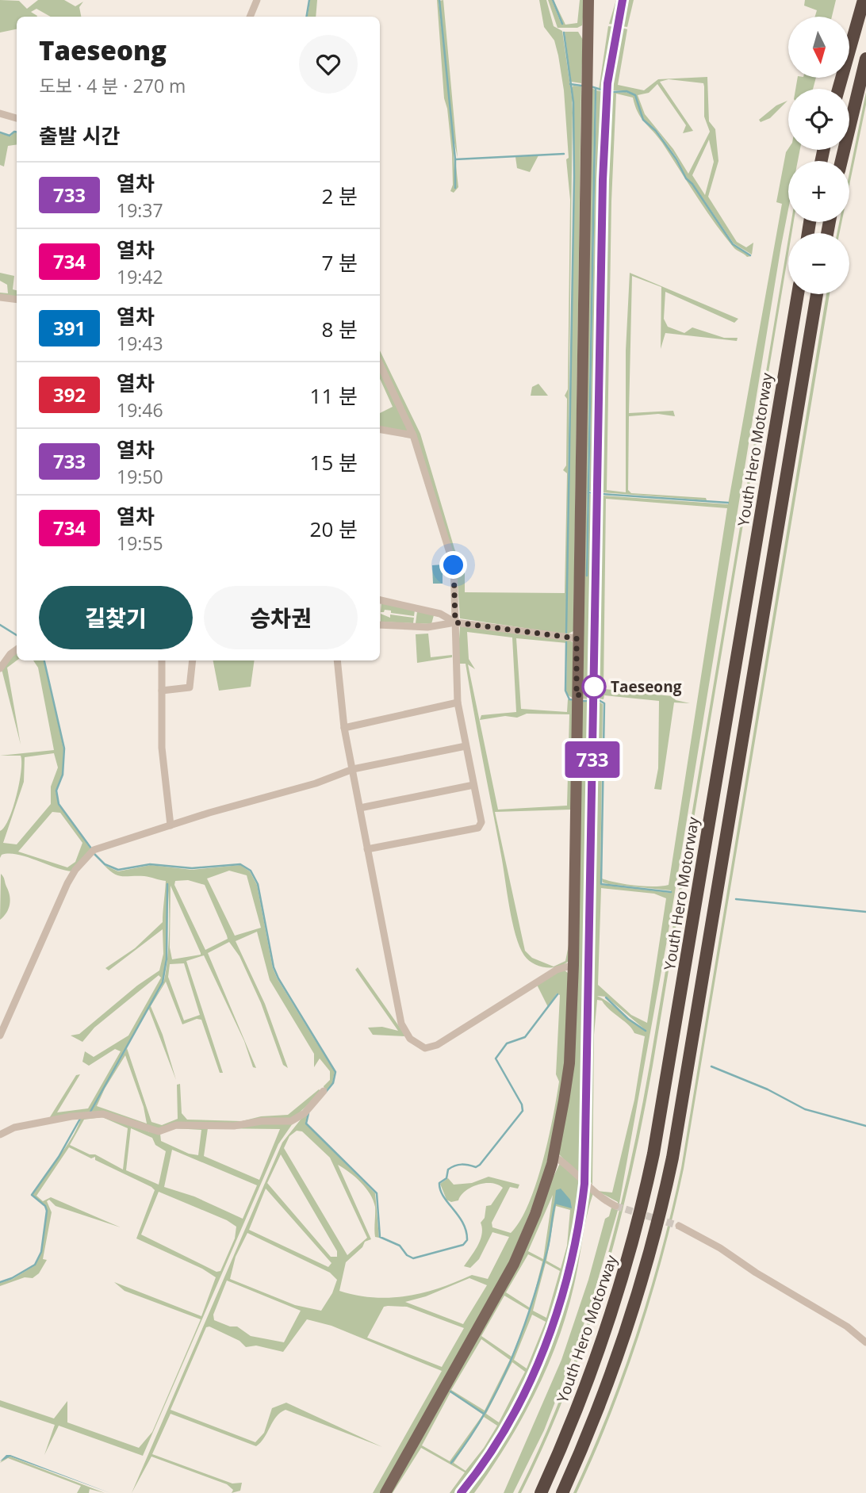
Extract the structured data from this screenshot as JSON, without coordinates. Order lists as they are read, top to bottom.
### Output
{
  "streets": {
    "highway": ["Youth Hero Motorway"]
  },
  "places": ["Taeseong"],
  "north": "bottom",
  "page": {
    "on_map": "733",
    "map_buttons": ["+", "−"],
    "heading": [
      ["Taeseong", "도보 · 4 분 · 270 m"],
      "출발 시간"
    ],
    "list": [
      {
        "mark": "733",
        "name": "열차",
        "note": "19:37",
        "value": "2 분"
      },
      {
        "mark": "734",
        "name": "열차",
        "note": "19:42",
        "value": "7 분"
      },
      {
        "mark": "391",
        "name": "열차",
        "note": "19:43",
        "value": "8 분"
      },
      {
        "mark": "392",
        "name": "열차",
        "note": "19:46",
        "value": "11 분"
      },
      {
        "mark": "733",
        "name": "열차",
        "note": "19:50",
        "value": "15 분"
      },
      {
        "mark": "734",
        "name": "열차",
        "note": "19:55",
        "value": "20 분"
      }
    ],
    "buttons": ["길찾기", "승차권"]
  }
}
